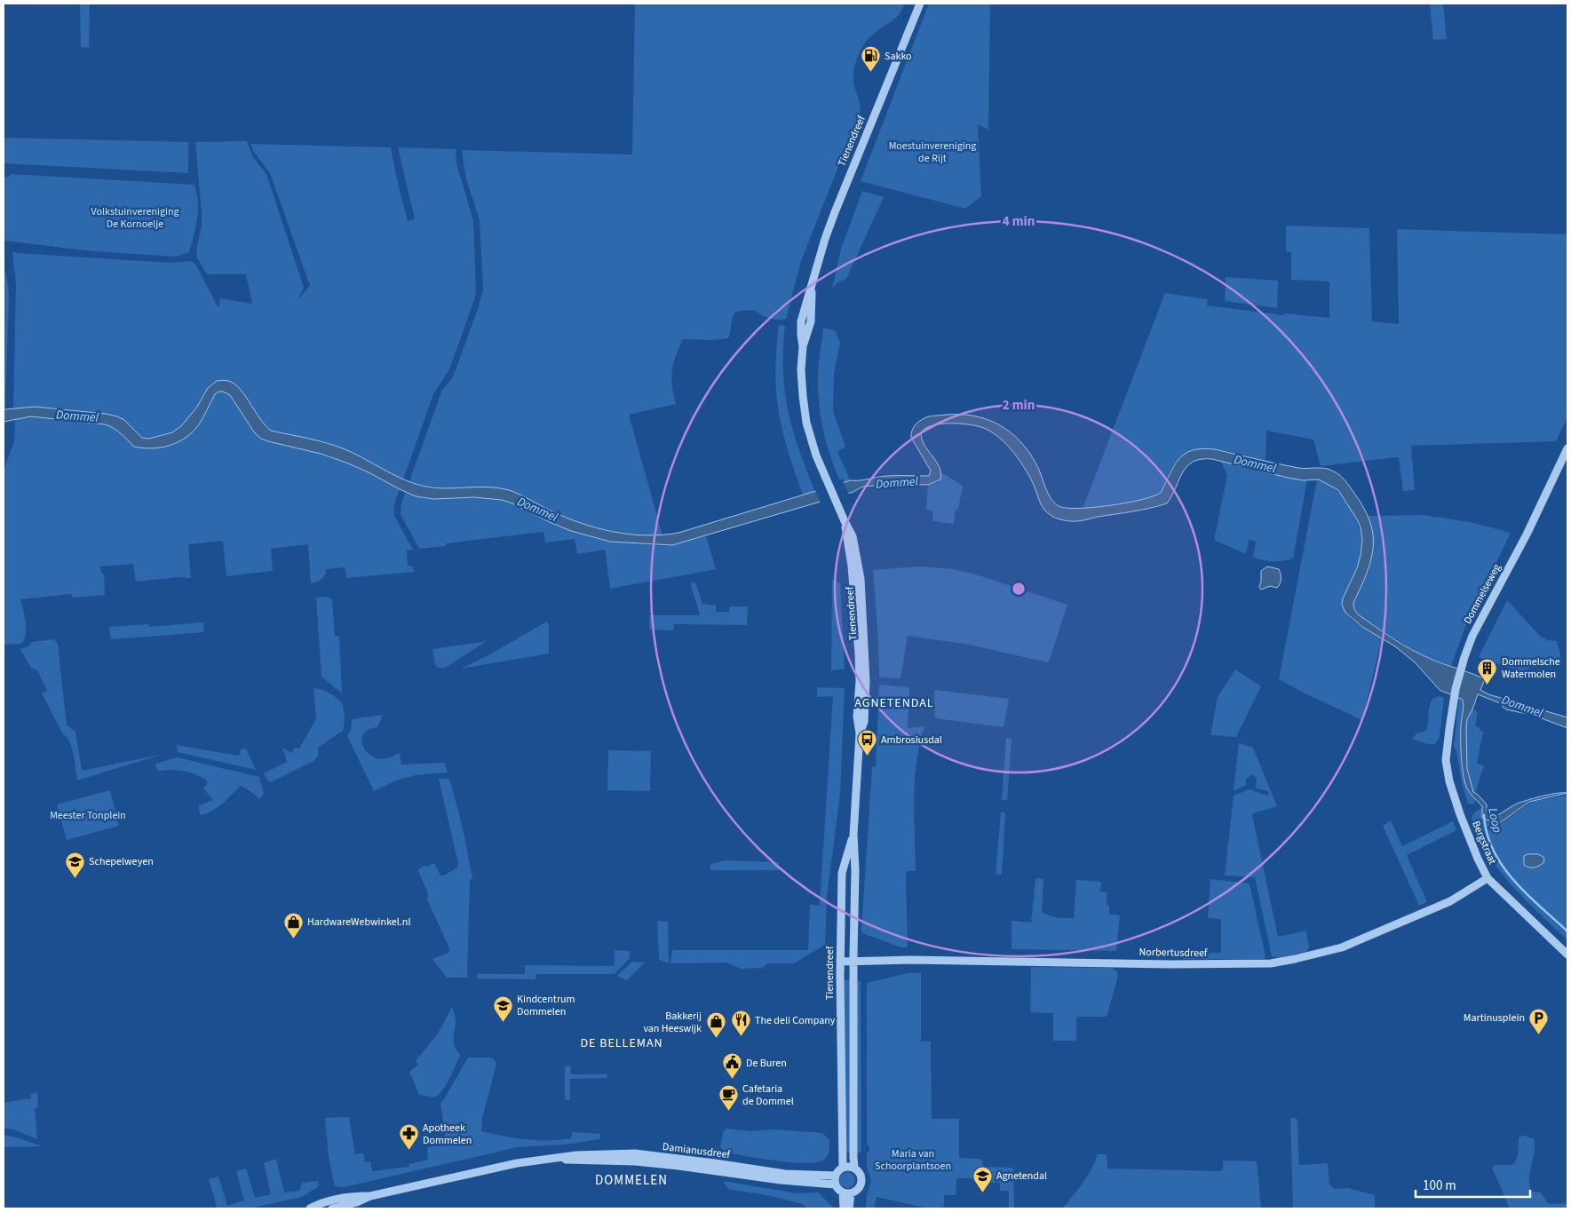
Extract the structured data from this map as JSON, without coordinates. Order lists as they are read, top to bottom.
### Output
{
  "streets": {
    "street": [
      "Tienendreef",
      "Dommelseweg",
      "Bergstraat",
      "Norbertusdreef",
      "Damianusdreef"
    ]
  },
  "crossings": [
    ["Tienendreef", "Norbertusdreef"],
    ["Tienendreef", "Damianusdreef"],
    ["Dommelseweg", "Bergstraat"],
    ["Bergstraat", "Norbertusdreef"]
  ],
  "districts": ["AGNETENDAL", "DE BELLEMAN", "DOMMELEN"],
  "water": ["Dommel", "Loop"],
  "parks": [
    "Moestuinvereniging de Rijt",
    "Volkstuinvereniging De Kornoelje",
    "Meester Tonplein",
    "Maria van Schoorplantsoen"
  ],
  "places": {
    "fuel station": ["Sakko"],
    "building": ["Dommelsche Watermolen"],
    "bus stop": ["Ambrosiusdal"],
    "school or university": ["Schepelweyen", "Kindcentrum Dommelen", "Agnetendal"],
    "shop": ["HardwareWebwinkel.nl", "Bakkerij van Heeswijk"],
    "parking": ["Martinusplein"],
    "restaurant": ["The deli Company"],
    "public building": ["De Buren"],
    "cafe": ["Cafetaria de Dommel"],
    "pharmacy": ["Apotheek Dommelen"]
  },
  "scale_bar": "100 m",
  "rings": ["4 min", "2 min"]
}
